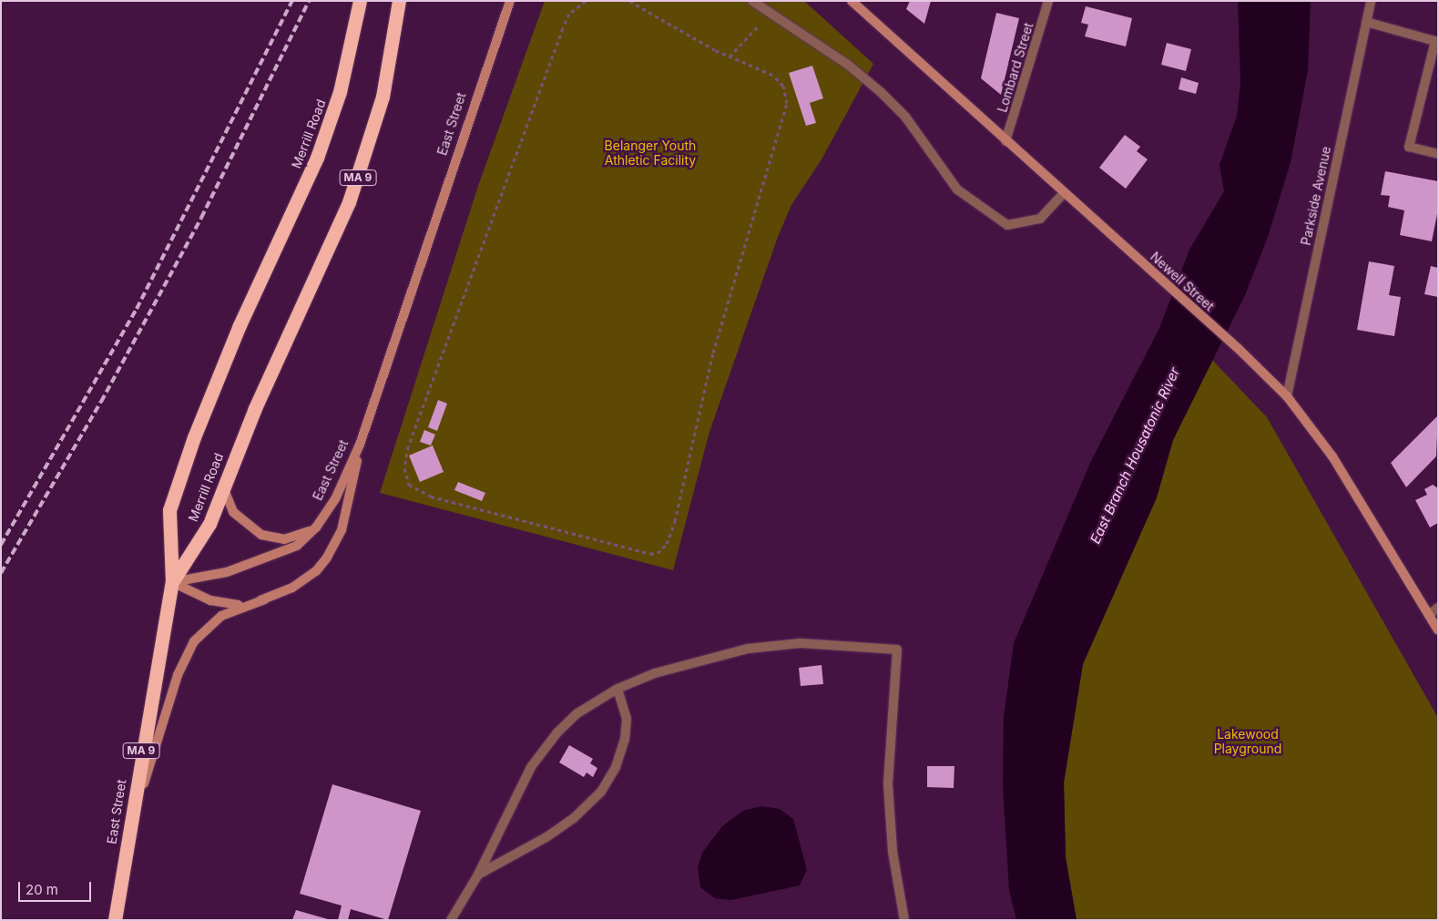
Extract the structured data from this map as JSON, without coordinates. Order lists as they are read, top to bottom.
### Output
{
  "streets": {
    "highway": ["East Street", "Merrill Road", "MA 9"],
    "street": ["Lombard Street", "Parkside Avenue", "Newell Street"]
  },
  "crossings": [
    ["Lombard Street", "Newell Street"],
    ["East Street", "Merrill Road"],
    ["Parkside Avenue", "Newell Street"]
  ],
  "water": ["East Branch Housatonic River"],
  "parks": ["Belanger Youth Athletic Facility", "Lakewood Playground"],
  "scale_bar": "20 m"
}
